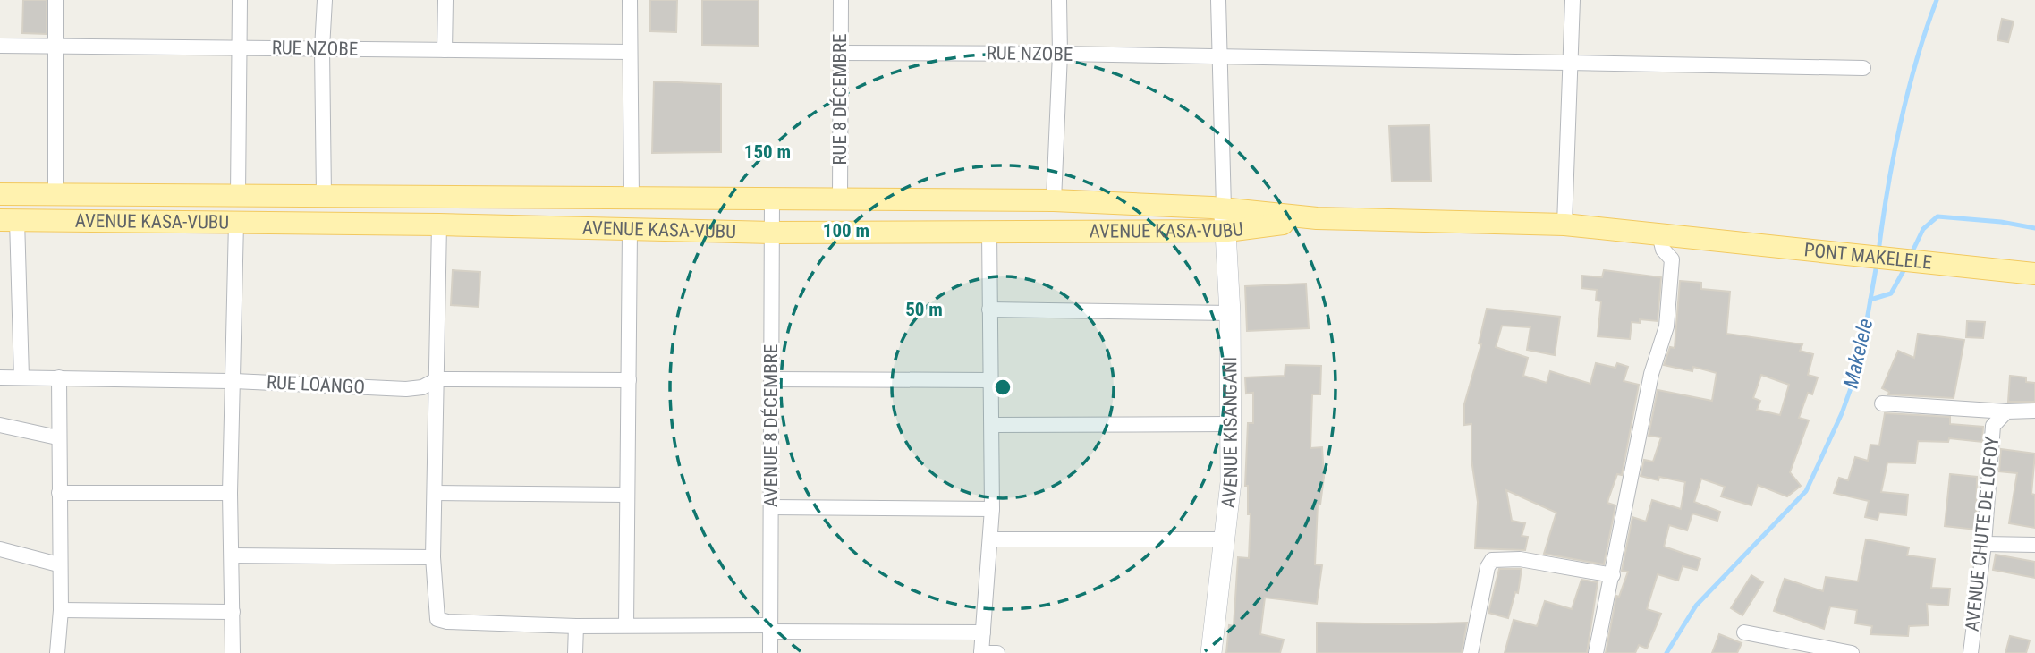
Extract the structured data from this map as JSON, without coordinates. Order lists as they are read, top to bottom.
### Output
{
  "streets": {
    "main road": ["AVENUE KASA-VUBU", "PONT MAKELELE"],
    "street": [
      "RUE NZOBE",
      "RUE 8 DÉCEMBRE",
      "RUE LOANGO",
      "AVENUE 8 DÉCEMBRE",
      "AVENUE KISANGANI",
      "AVENUE CHUTE DE LOFOY"
    ]
  },
  "crossings": [
    ["RUE NZOBE", "RUE 8 DÉCEMBRE"],
    ["RUE 8 DÉCEMBRE", "AVENUE KASA-VUBU"],
    ["AVENUE KASA-VUBU", "PONT MAKELELE"],
    ["AVENUE KASA-VUBU", "AVENUE 8 DÉCEMBRE"],
    ["AVENUE KASA-VUBU", "AVENUE KISANGANI"]
  ],
  "water": ["Makelele"],
  "rings": ["150 m", "100 m", "50 m"]
}
